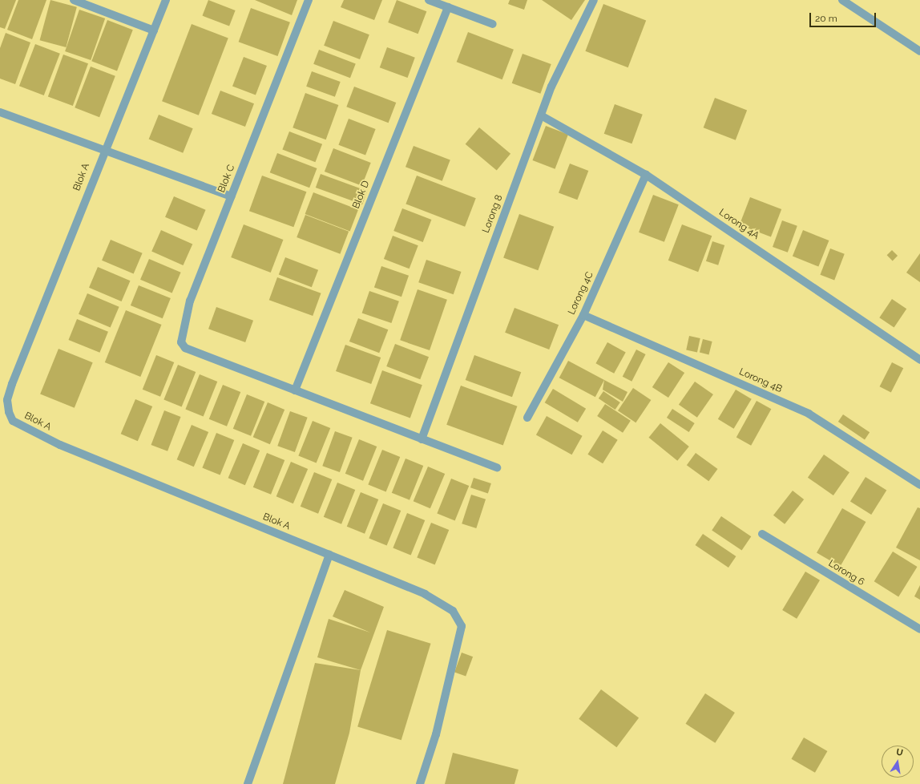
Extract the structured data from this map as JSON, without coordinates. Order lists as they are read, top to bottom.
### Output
{
  "streets": {
    "street": [
      "Blok A",
      "Blok C",
      "Blok D",
      "Lorong 8",
      "Lorong 4A",
      "Lorong 4C",
      "Lorong 4B",
      "Lorong 6"
    ]
  },
  "crossings": [
    ["Blok C", "Blok D"],
    ["Lorong 8", "Lorong 4A"],
    ["Lorong 4A", "Lorong 4C"],
    ["Lorong 4C", "Lorong 4B"]
  ],
  "scale_bar": "20 m",
  "north": "top"
}
